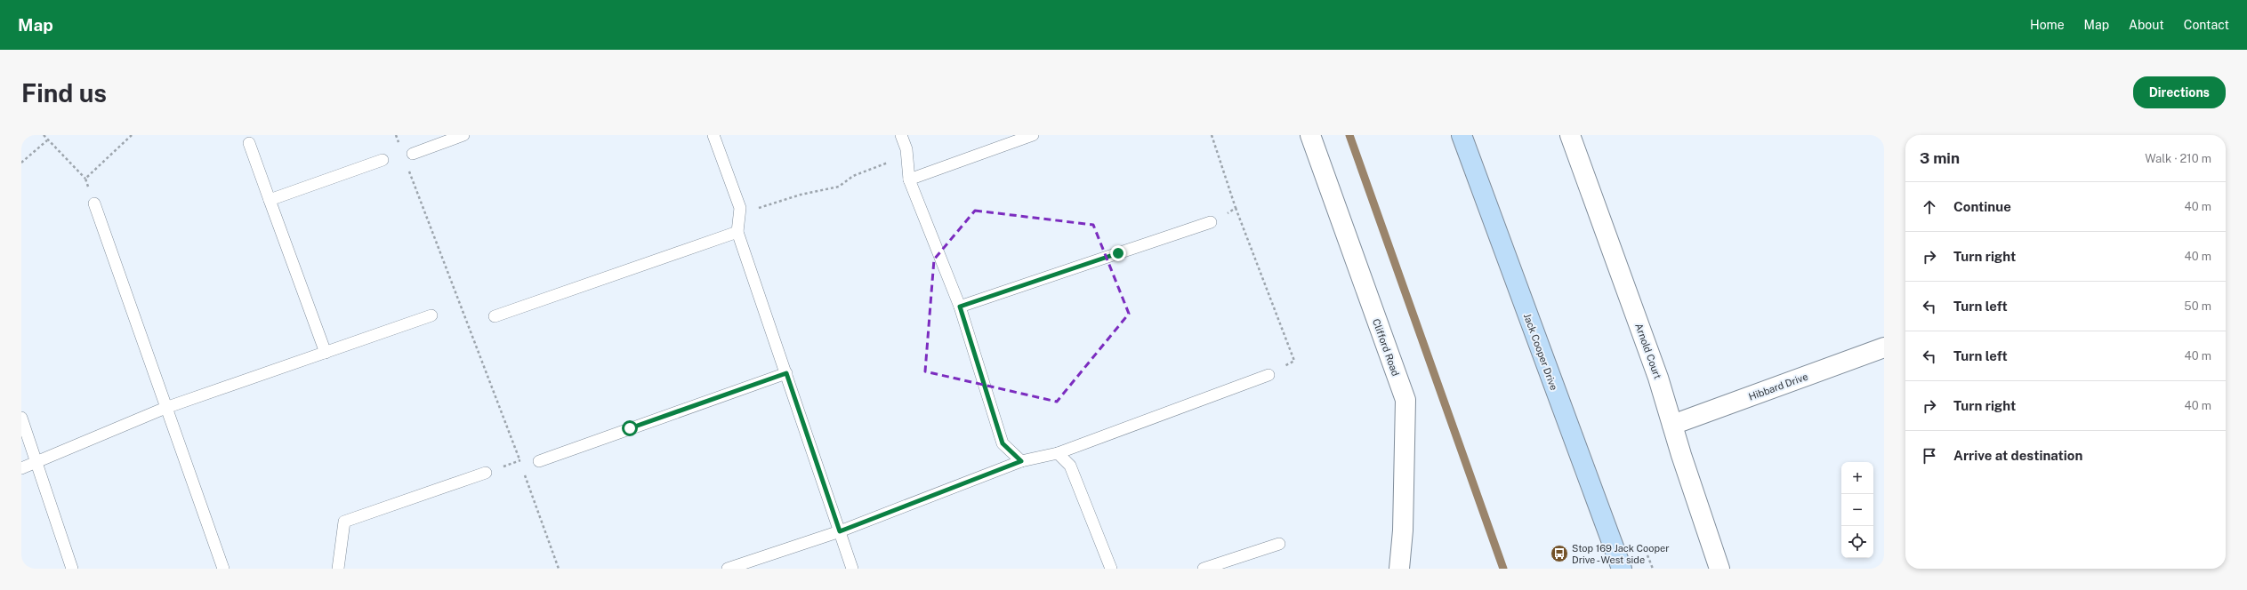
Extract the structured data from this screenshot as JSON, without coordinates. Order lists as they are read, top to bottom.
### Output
{
  "streets": {
    "main road": ["Jack Cooper Drive"],
    "street": ["Clifford Road", "Arnold Court", "Hibbard Drive"]
  },
  "crossings": [
    ["Arnold Court", "Hibbard Drive"]
  ],
  "places": {
    "bus stop": ["Stop 169 Jack Cooper Drive - West side"]
  },
  "page": {
    "header": "Map",
    "nav": [
      "Home",
      "Map",
      "About",
      "Contact"
    ],
    "buttons": "Directions",
    "title": "Find us",
    "heading": ["3 min", "Walk · 210 m"],
    "list": [
      ["Continue", "40 m"],
      ["Turn right", "40 m"],
      ["Turn left", "50 m"],
      ["Turn left", "40 m"],
      ["Turn right", "40 m"],
      "Arrive at destination"
    ],
    "map_buttons": ["+", "−"]
  }
}
